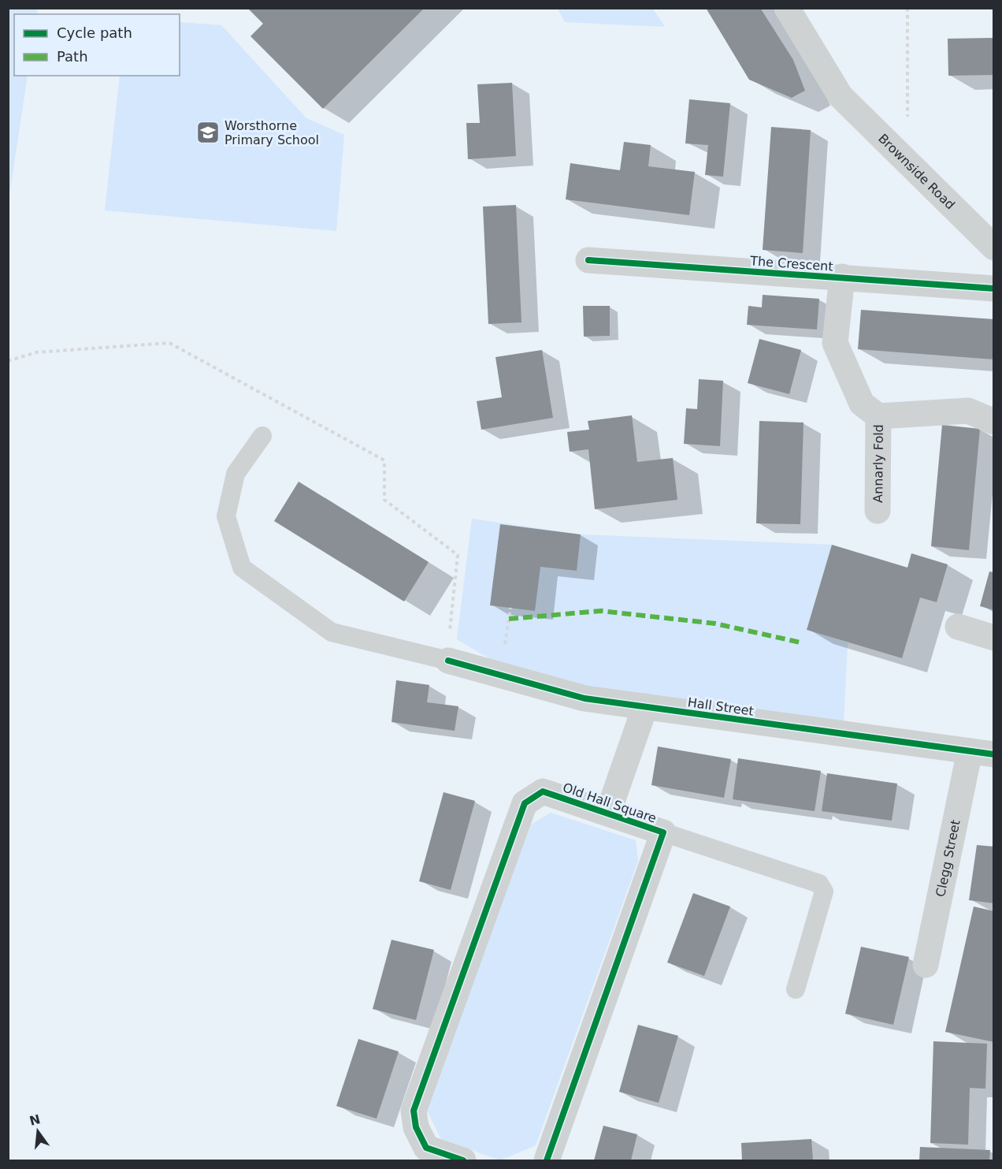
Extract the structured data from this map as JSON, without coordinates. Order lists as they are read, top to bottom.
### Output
{
  "streets": {
    "street": [
      "Brownside Road",
      "The Crescent",
      "Annarly Fold",
      "Hall Street",
      "Old Hall Square",
      "Clegg Street"
    ]
  },
  "crossings": [
    ["The Crescent", "Annarly Fold"],
    ["Hall Street", "Old Hall Square"],
    ["Hall Street", "Clegg Street"]
  ],
  "places": {
    "school or university": ["Worsthorne Primary School"]
  },
  "legend": ["Cycle path", "Path"],
  "north": "top"
}
